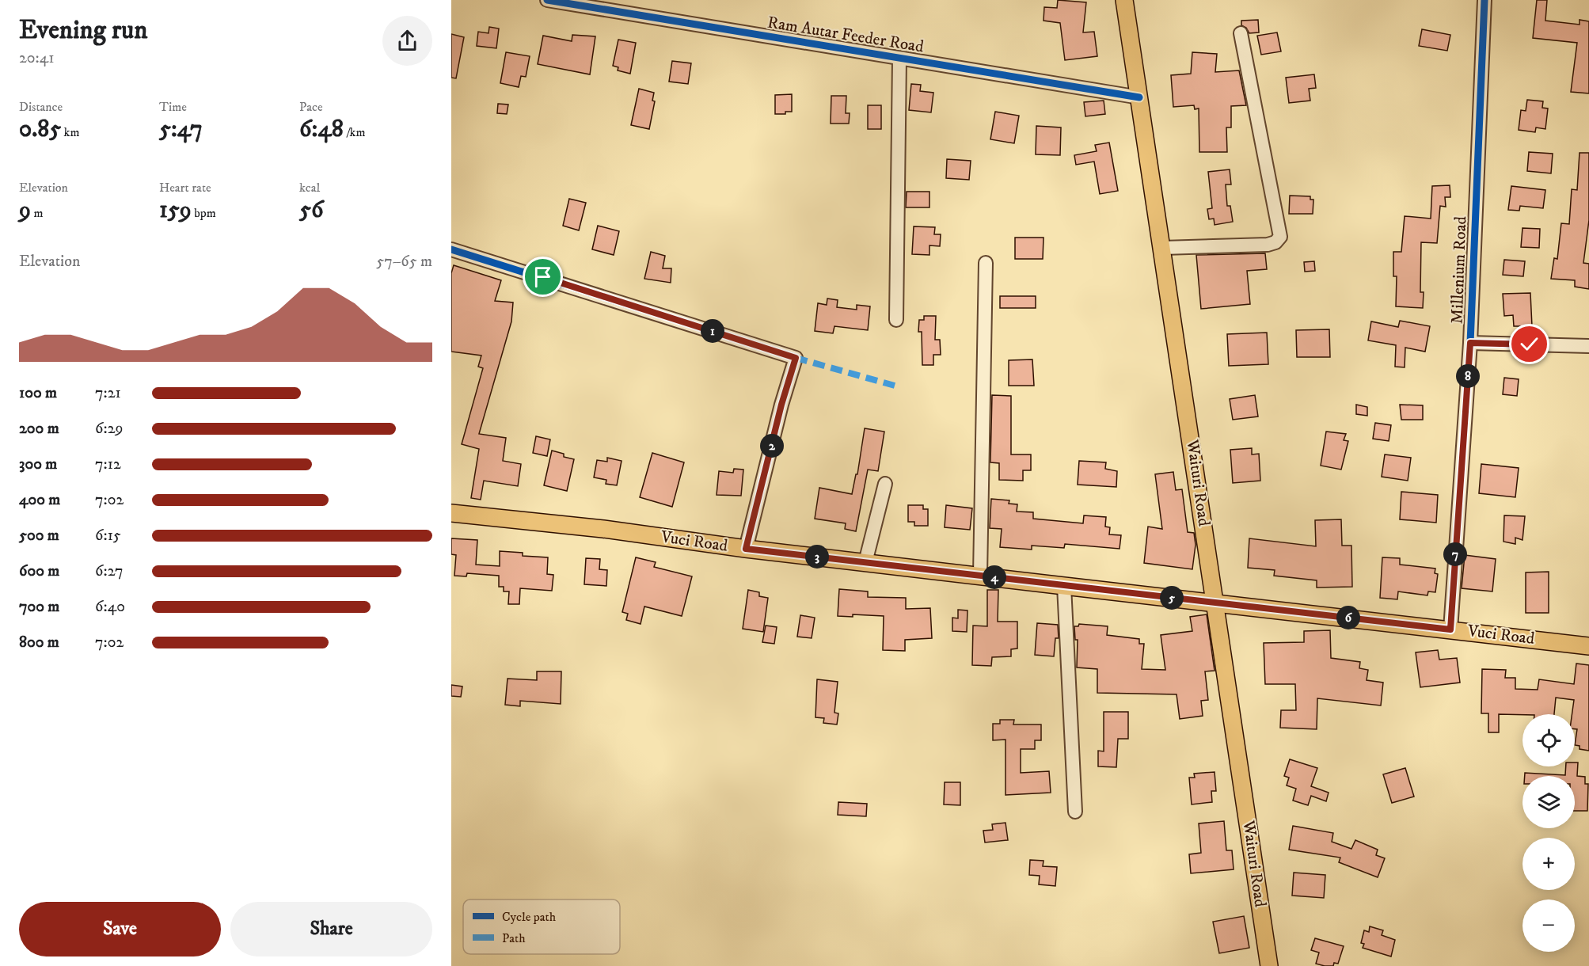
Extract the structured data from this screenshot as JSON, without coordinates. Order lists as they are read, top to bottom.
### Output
{
  "streets": {
    "main road": ["Waituri Road", "Vuci Road"],
    "street": ["Ram Autar Feeder Road", "Millenium Road"]
  },
  "crossings": [
    ["Ram Autar Feeder Road", "Waituri Road"],
    ["Millenium Road", "Vuci Road"],
    ["Waituri Road", "Vuci Road"]
  ],
  "legend": ["Cycle path", "Path"],
  "page": {
    "heading": ["Evening run", "20:41"],
    "stats": [
      ["Distance", "0.85 km"],
      ["Time", "5:47"],
      ["Pace", "6:48 /km"],
      ["Elevation", "9 m"],
      ["Heart rate", "159 bpm"],
      ["kcal", "56"]
    ],
    "chart": ["Elevation", "57–65 m"],
    "pins": [
      "1",
      "8",
      "2",
      "7",
      "3",
      "4",
      "5",
      "6"
    ],
    "list": [
      {
        "name": "100 m",
        "note": "7:21"
      },
      {
        "name": "200 m",
        "note": "6:29"
      },
      {
        "name": "300 m",
        "note": "7:12"
      },
      {
        "name": "400 m",
        "note": "7:02"
      },
      {
        "name": "500 m",
        "note": "6:15"
      },
      {
        "name": "600 m",
        "note": "6:27"
      },
      {
        "name": "700 m",
        "note": "6:40"
      },
      {
        "name": "800 m",
        "note": "7:02"
      }
    ],
    "map_buttons": ["+", "−"],
    "buttons": ["Save", "Share"]
  }
}
